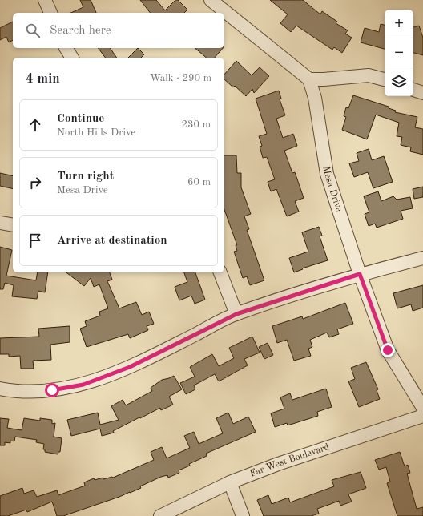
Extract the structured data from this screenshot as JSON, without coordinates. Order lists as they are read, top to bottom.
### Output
{
  "streets": {
    "street": ["Mesa Drive", "Far West Boulevard"]
  },
  "page": {
    "map_buttons": ["+", "−"],
    "search": "Search here",
    "heading": ["4 min", "Walk · 290 m"],
    "list": [
      ["Continue", "North Hills Drive", "230 m"],
      ["Turn right", "Mesa Drive", "60 m"],
      "Arrive at destination"
    ]
  }
}
